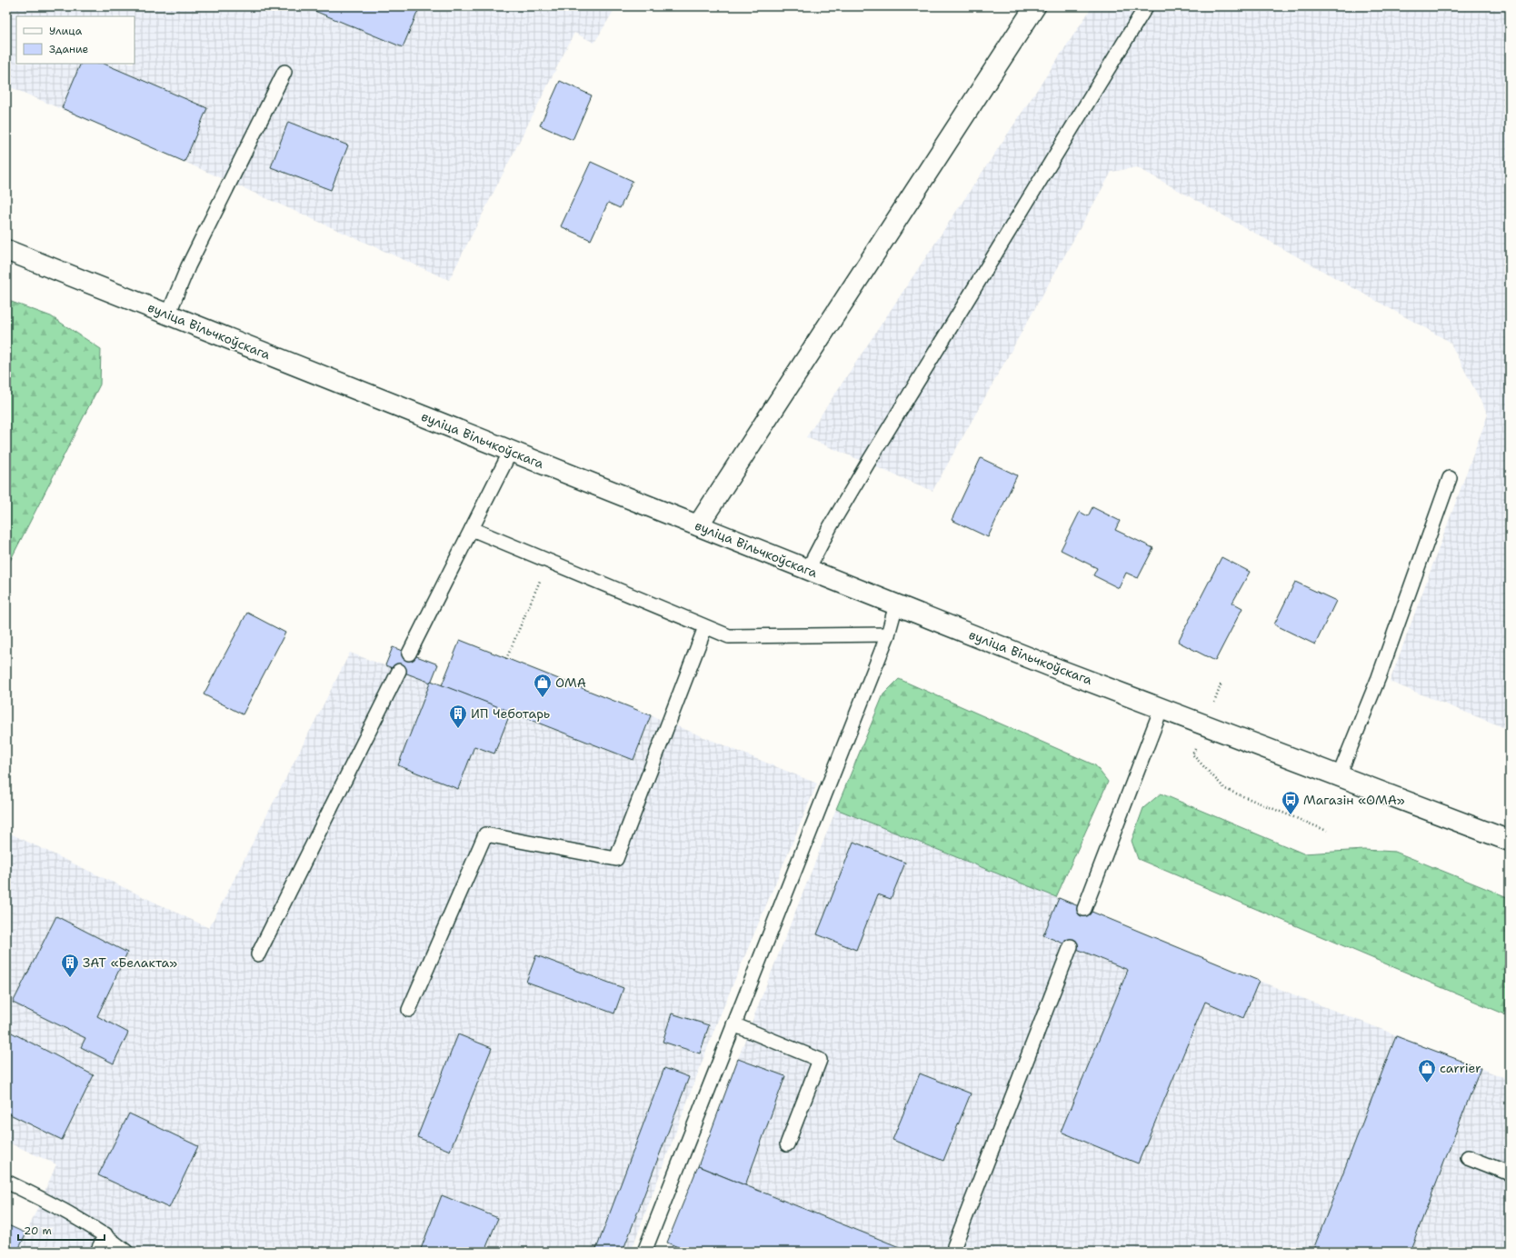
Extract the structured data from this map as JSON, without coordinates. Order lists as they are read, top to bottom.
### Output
{
  "streets": {
    "main road": ["вуліца Вільчкоўскага"]
  },
  "places": {
    "shop": ["ОМА", "carrier"],
    "building": ["ИП Чеботарь", "ЗАТ «Белакта»"],
    "bus stop": ["Магазін «ОМА»"]
  },
  "legend": ["Улица", "Здание"],
  "scale_bar": "20 m"
}
